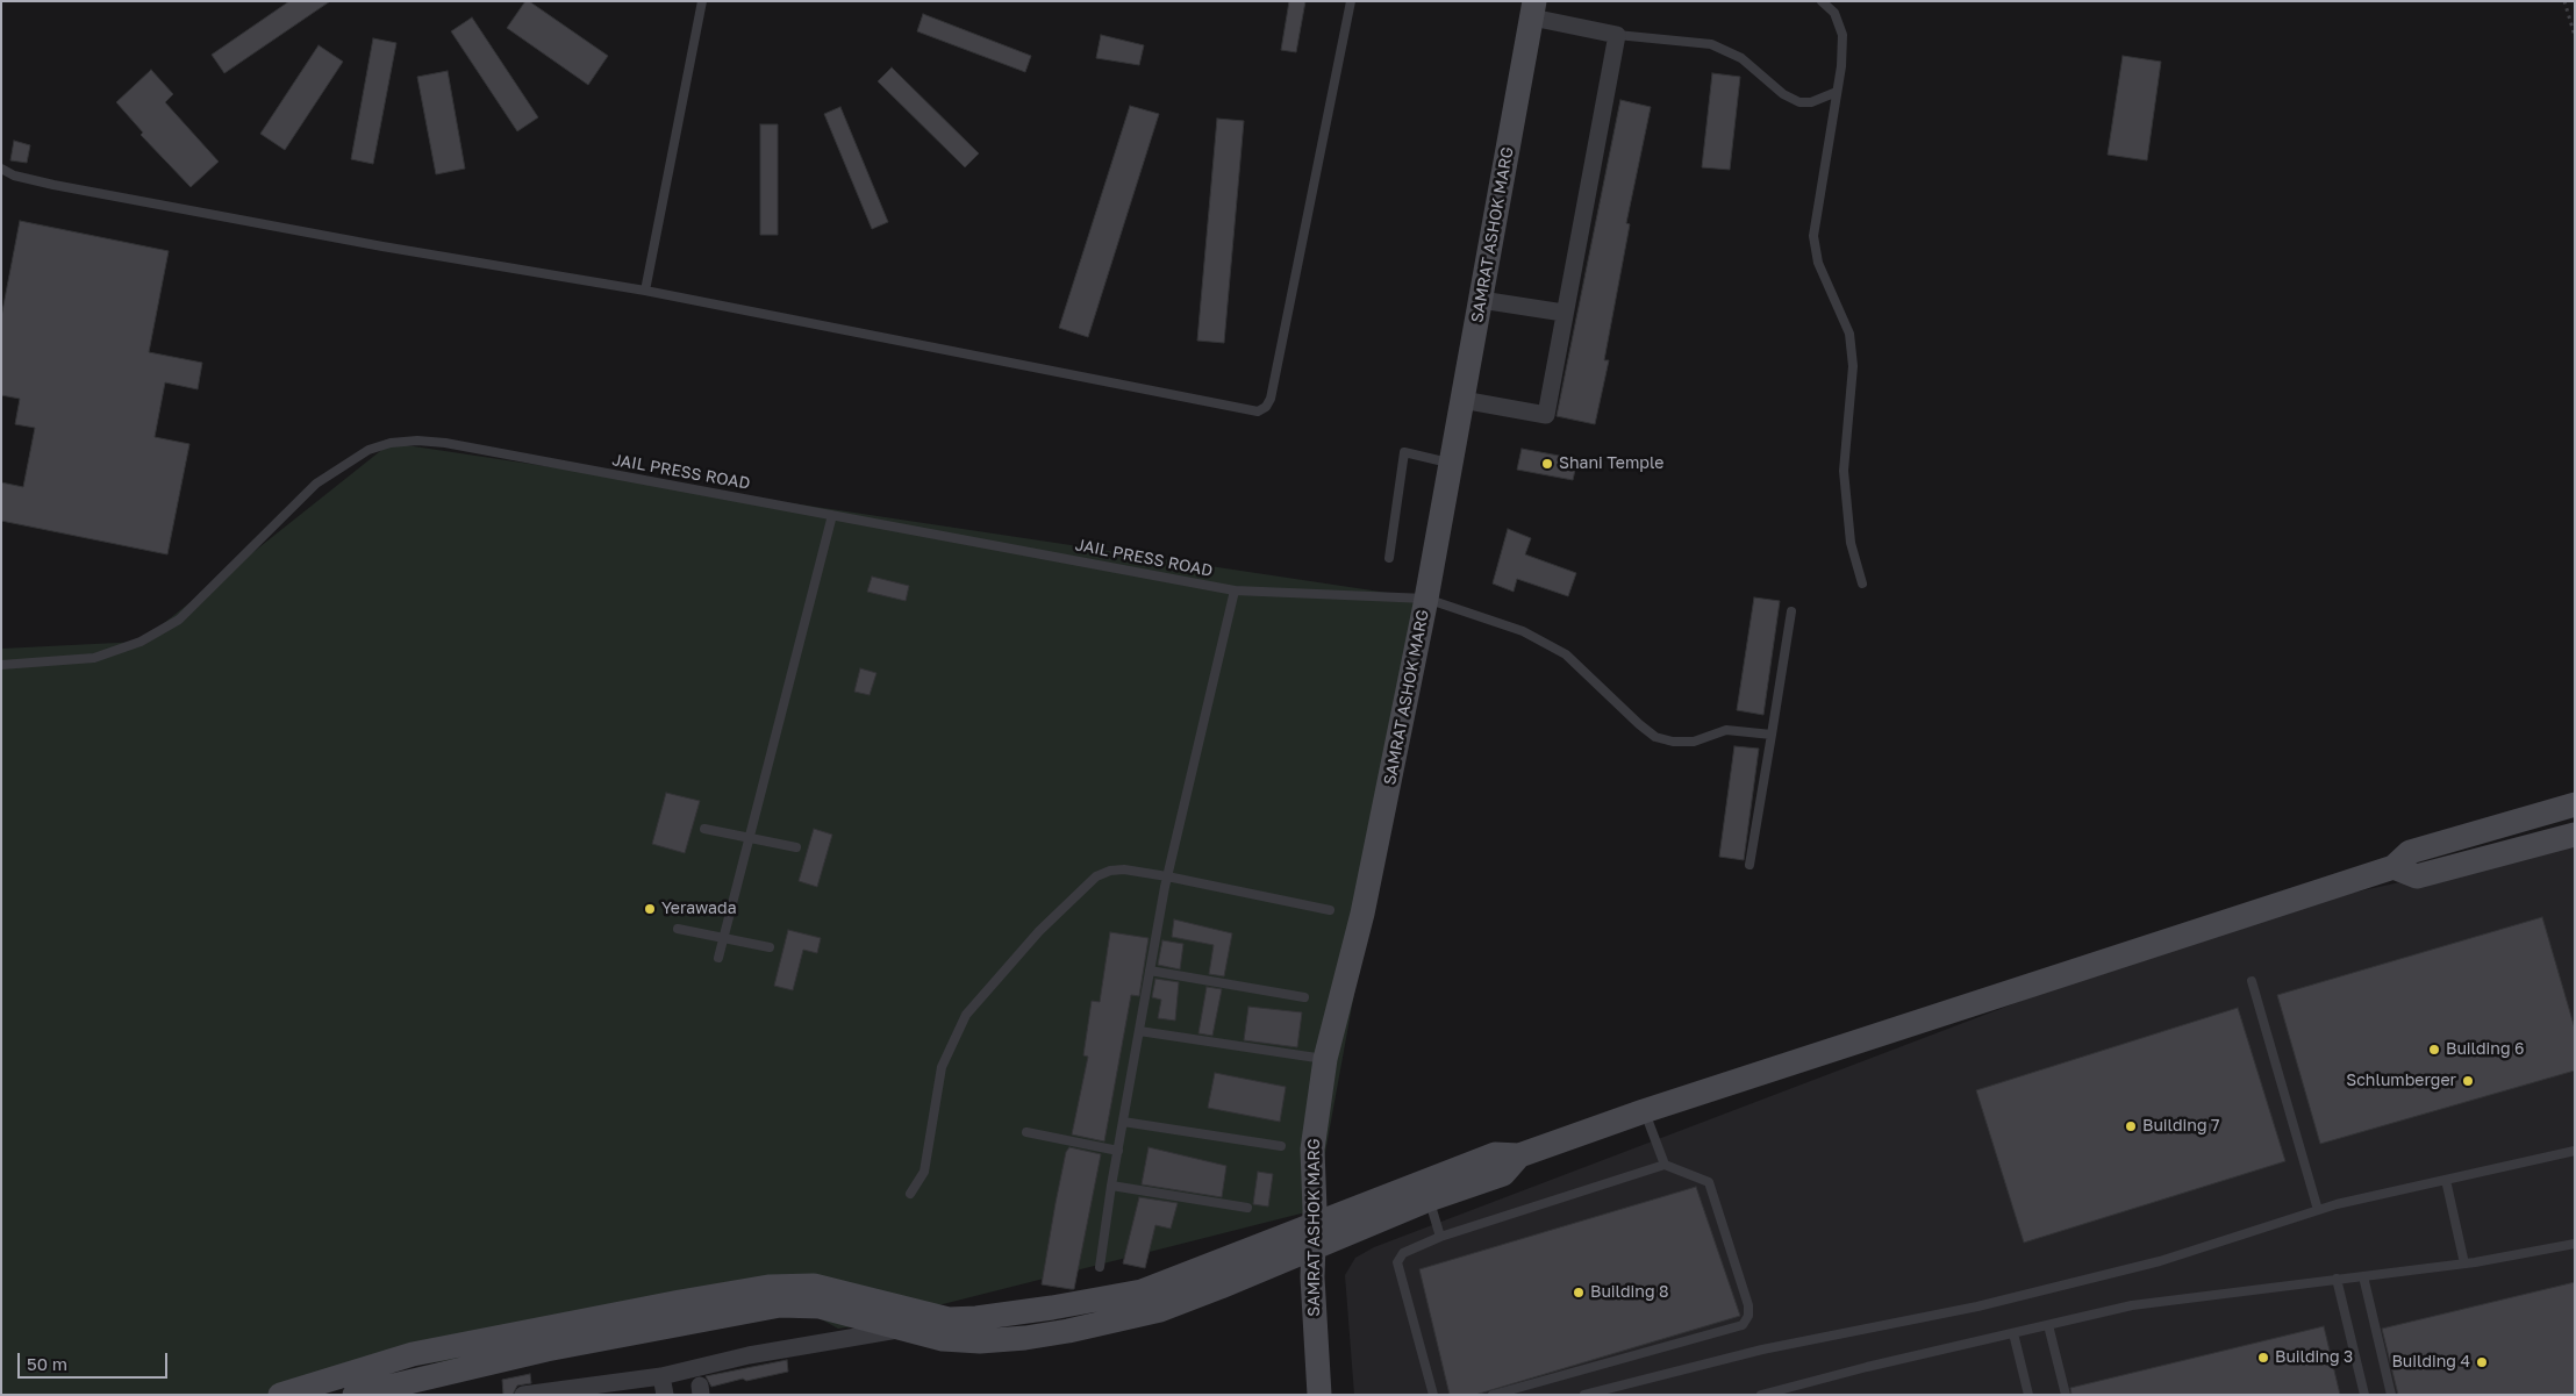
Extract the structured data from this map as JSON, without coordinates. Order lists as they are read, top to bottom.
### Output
{
  "streets": {
    "street": ["SAMRAT ASHOK MARG"],
    "lane": ["JAIL PRESS ROAD"]
  },
  "crossings": [
    ["SAMRAT ASHOK MARG", "JAIL PRESS ROAD"]
  ],
  "places": [
    "Shani Temple",
    "Yerawada",
    "Building 6",
    "Schlumberger",
    "Building 7",
    "Building 8",
    "Building 3",
    "Building 4"
  ],
  "scale_bar": "50 m"
}
